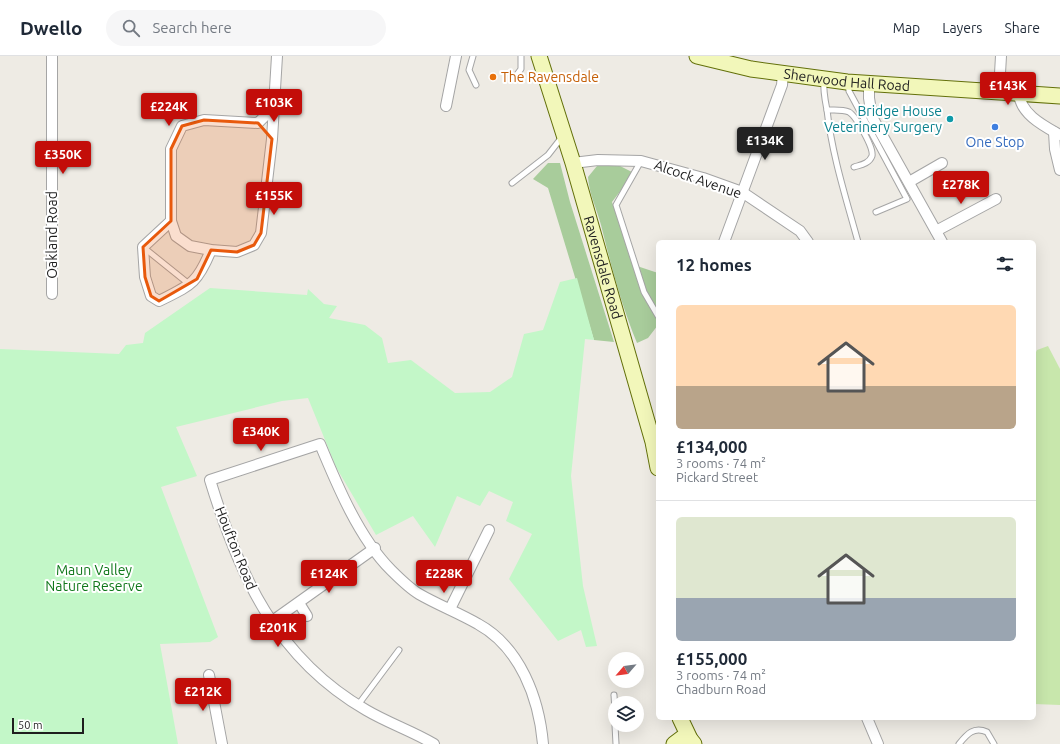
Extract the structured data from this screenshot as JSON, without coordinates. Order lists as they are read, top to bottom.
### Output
{
  "streets": {
    "main road": ["Sherwood Hall Road", "Ravensdale Road"],
    "street": ["Alcock Avenue", "Oakland Road", "Houfton Road"]
  },
  "crossings": [
    ["Alcock Avenue", "Ravensdale Road"]
  ],
  "parks": ["Maun Valley Nature Reserve"],
  "places": ["The Ravensdale", "Bridge House Veterinery Surgery", "One Stop"],
  "scale_bar": "50 m",
  "north": "bottom left",
  "page": {
    "header": "Dwello",
    "search": "Search here",
    "nav": ["Map", "Layers", "Share"],
    "price": [
      "£143K",
      "£103K",
      "£224K",
      "£134K",
      "£350K",
      "£278K",
      "£155K",
      "£340K",
      "£124K",
      "£228K",
      "£201K",
      "£212K"
    ],
    "heading": "12 homes",
    "list": [
      {
        "name": "£134,000",
        "note": "3 rooms · 74 m² · Pickard Street"
      },
      {
        "name": "£155,000",
        "note": "3 rooms · 74 m² · Chadburn Road"
      }
    ],
    "scale": "50 m"
  }
}
